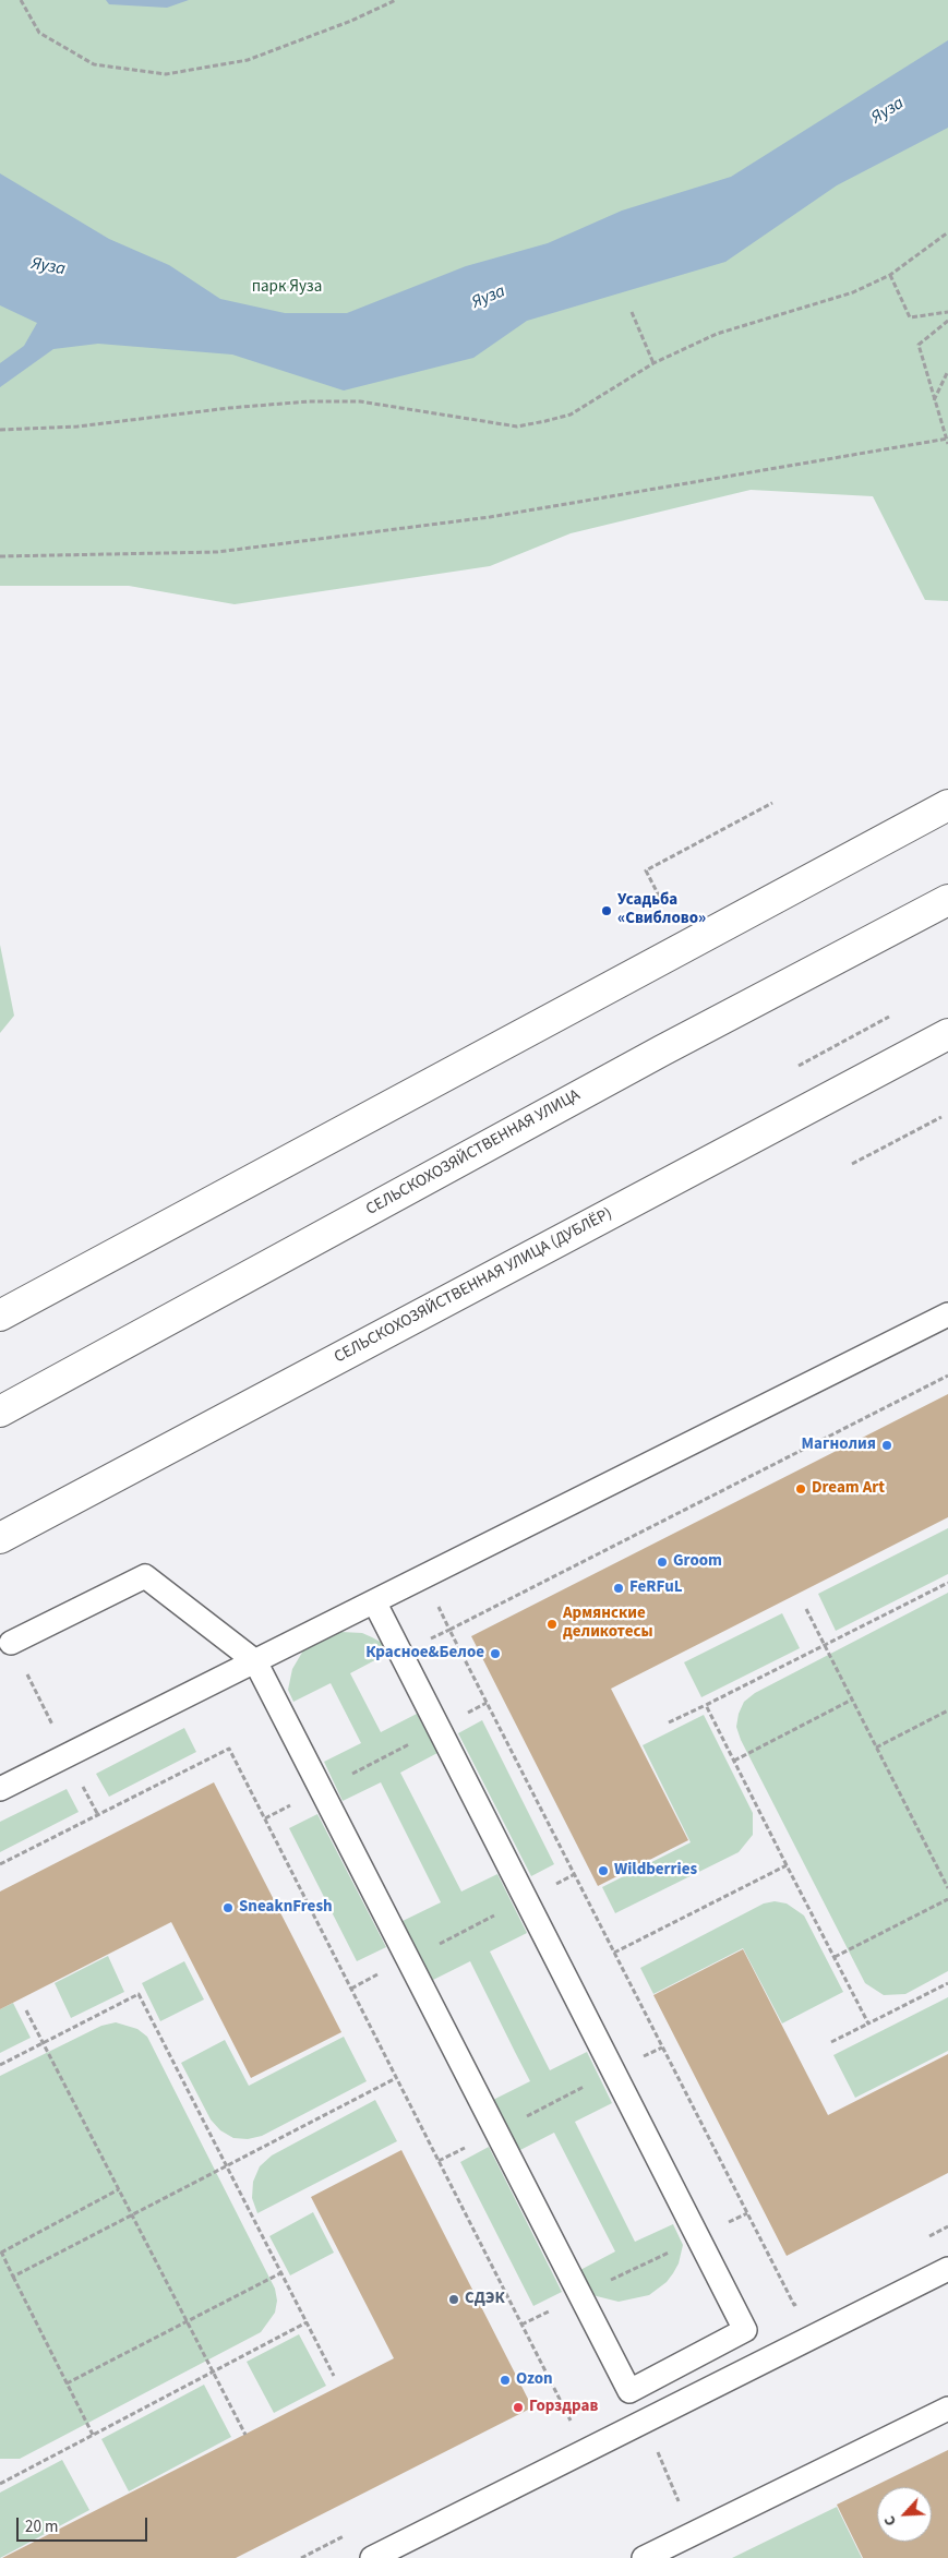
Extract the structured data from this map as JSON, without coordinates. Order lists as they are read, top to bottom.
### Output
{
  "streets": {
    "main road": ["СЕЛЬСКОХОЗЯЙСТВЕННАЯ УЛИЦА", "СЕЛЬСКОХОЗЯЙСТВЕННАЯ УЛИЦА (ДУБЛЁР)"]
  },
  "water": ["Яуза"],
  "parks": ["парк Яуза"],
  "places": [
    "Усадьба «Свиблово»",
    "Магнолия",
    "Dream Art",
    "Groom",
    "FeRFuL",
    "Армянские деликотесы",
    "Красное&Белое",
    "Wildberries",
    "SneaknFresh",
    "СДЭК",
    "Ozon",
    "Горздрав"
  ],
  "scale_bar": "20 m",
  "north": "bottom left"
}
